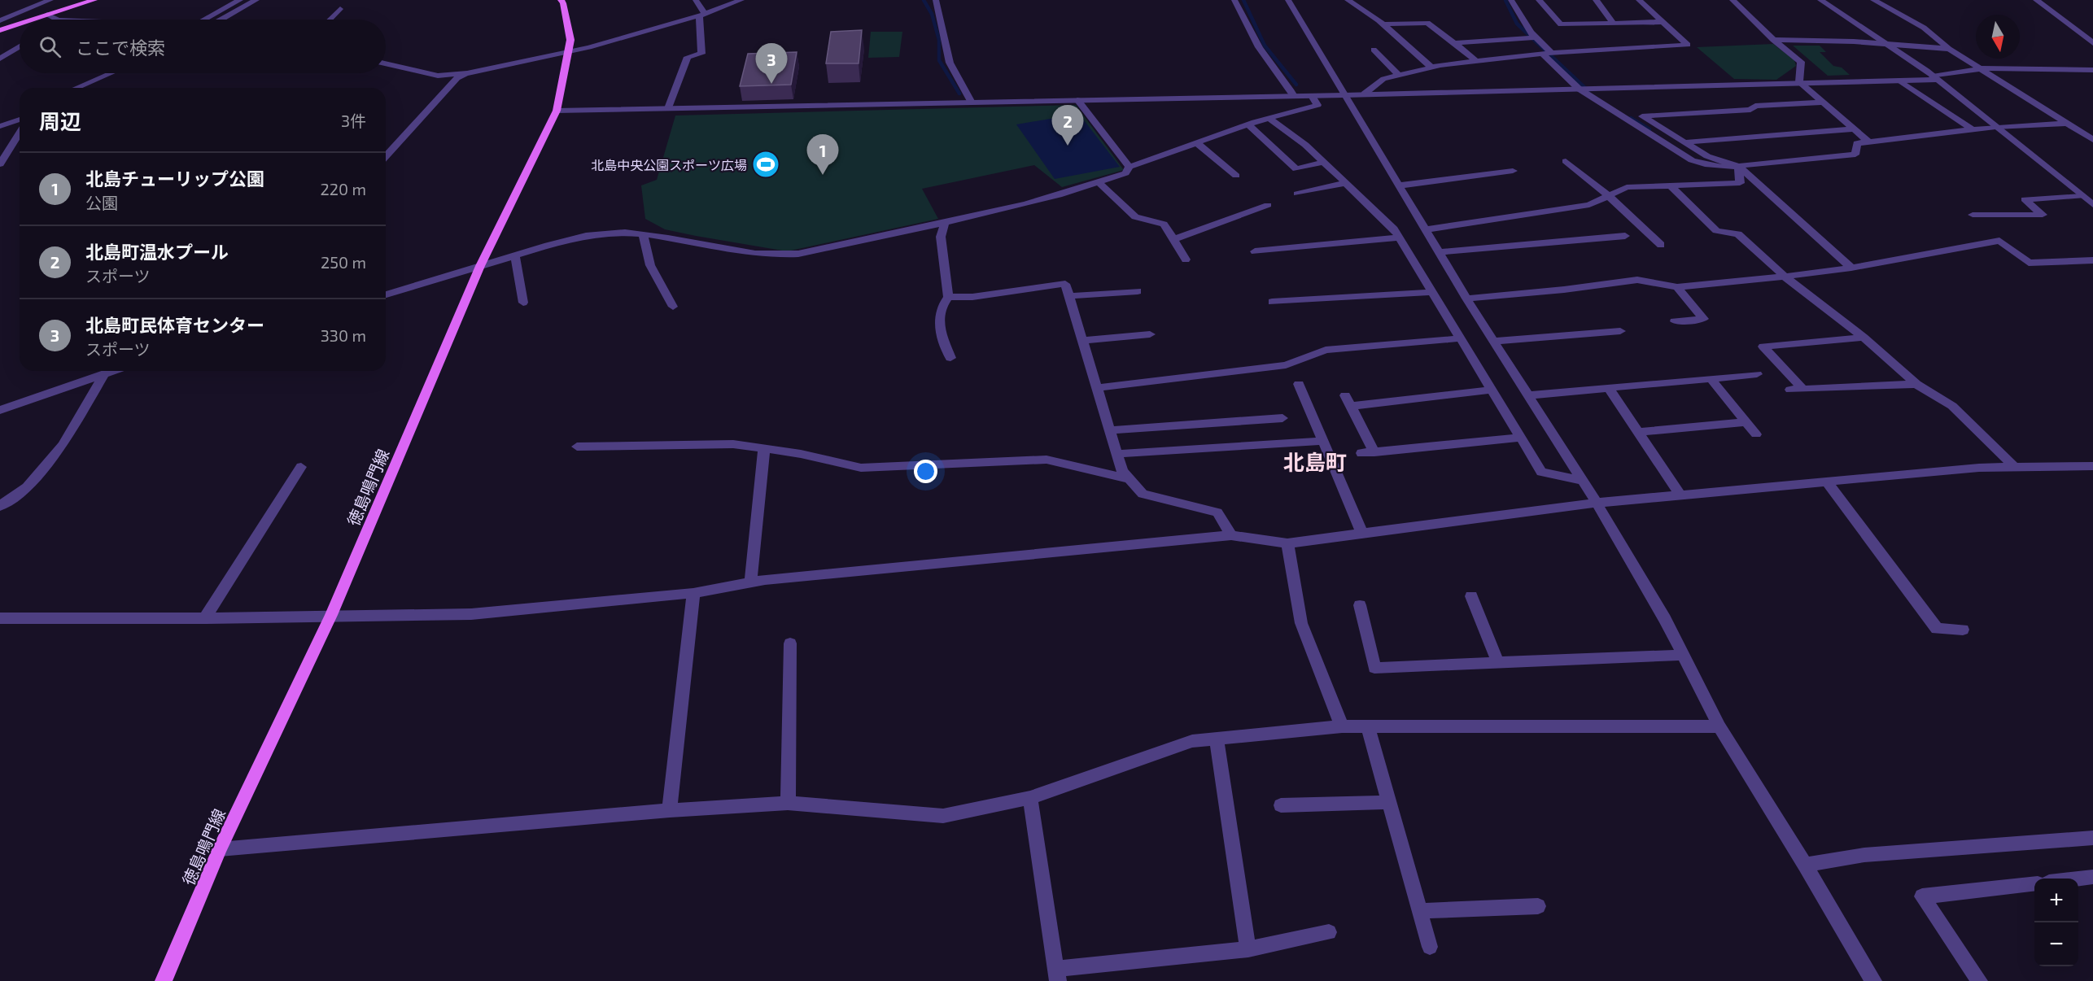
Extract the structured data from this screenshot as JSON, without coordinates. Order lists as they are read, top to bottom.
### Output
{
  "streets": {
    "main road": ["徳島鳴門線"]
  },
  "districts": ["北島町"],
  "places": {
    "sports": ["北島中央公園スポーツ広場"]
  },
  "north": "bottom",
  "page": {
    "search": "ここで検索",
    "pins": ["3", "2", "1"],
    "heading": ["周辺", "3件"],
    "list": [
      {
        "mark": "1",
        "name": "北島チューリップ公園",
        "note": "公園",
        "value": "220 m"
      },
      {
        "mark": "2",
        "name": "北島町温水プール",
        "note": "スポーツ",
        "value": "250 m"
      },
      {
        "mark": "3",
        "name": "北島町民体育センター",
        "note": "スポーツ",
        "value": "330 m"
      }
    ],
    "map_buttons": ["+", "−"]
  }
}
